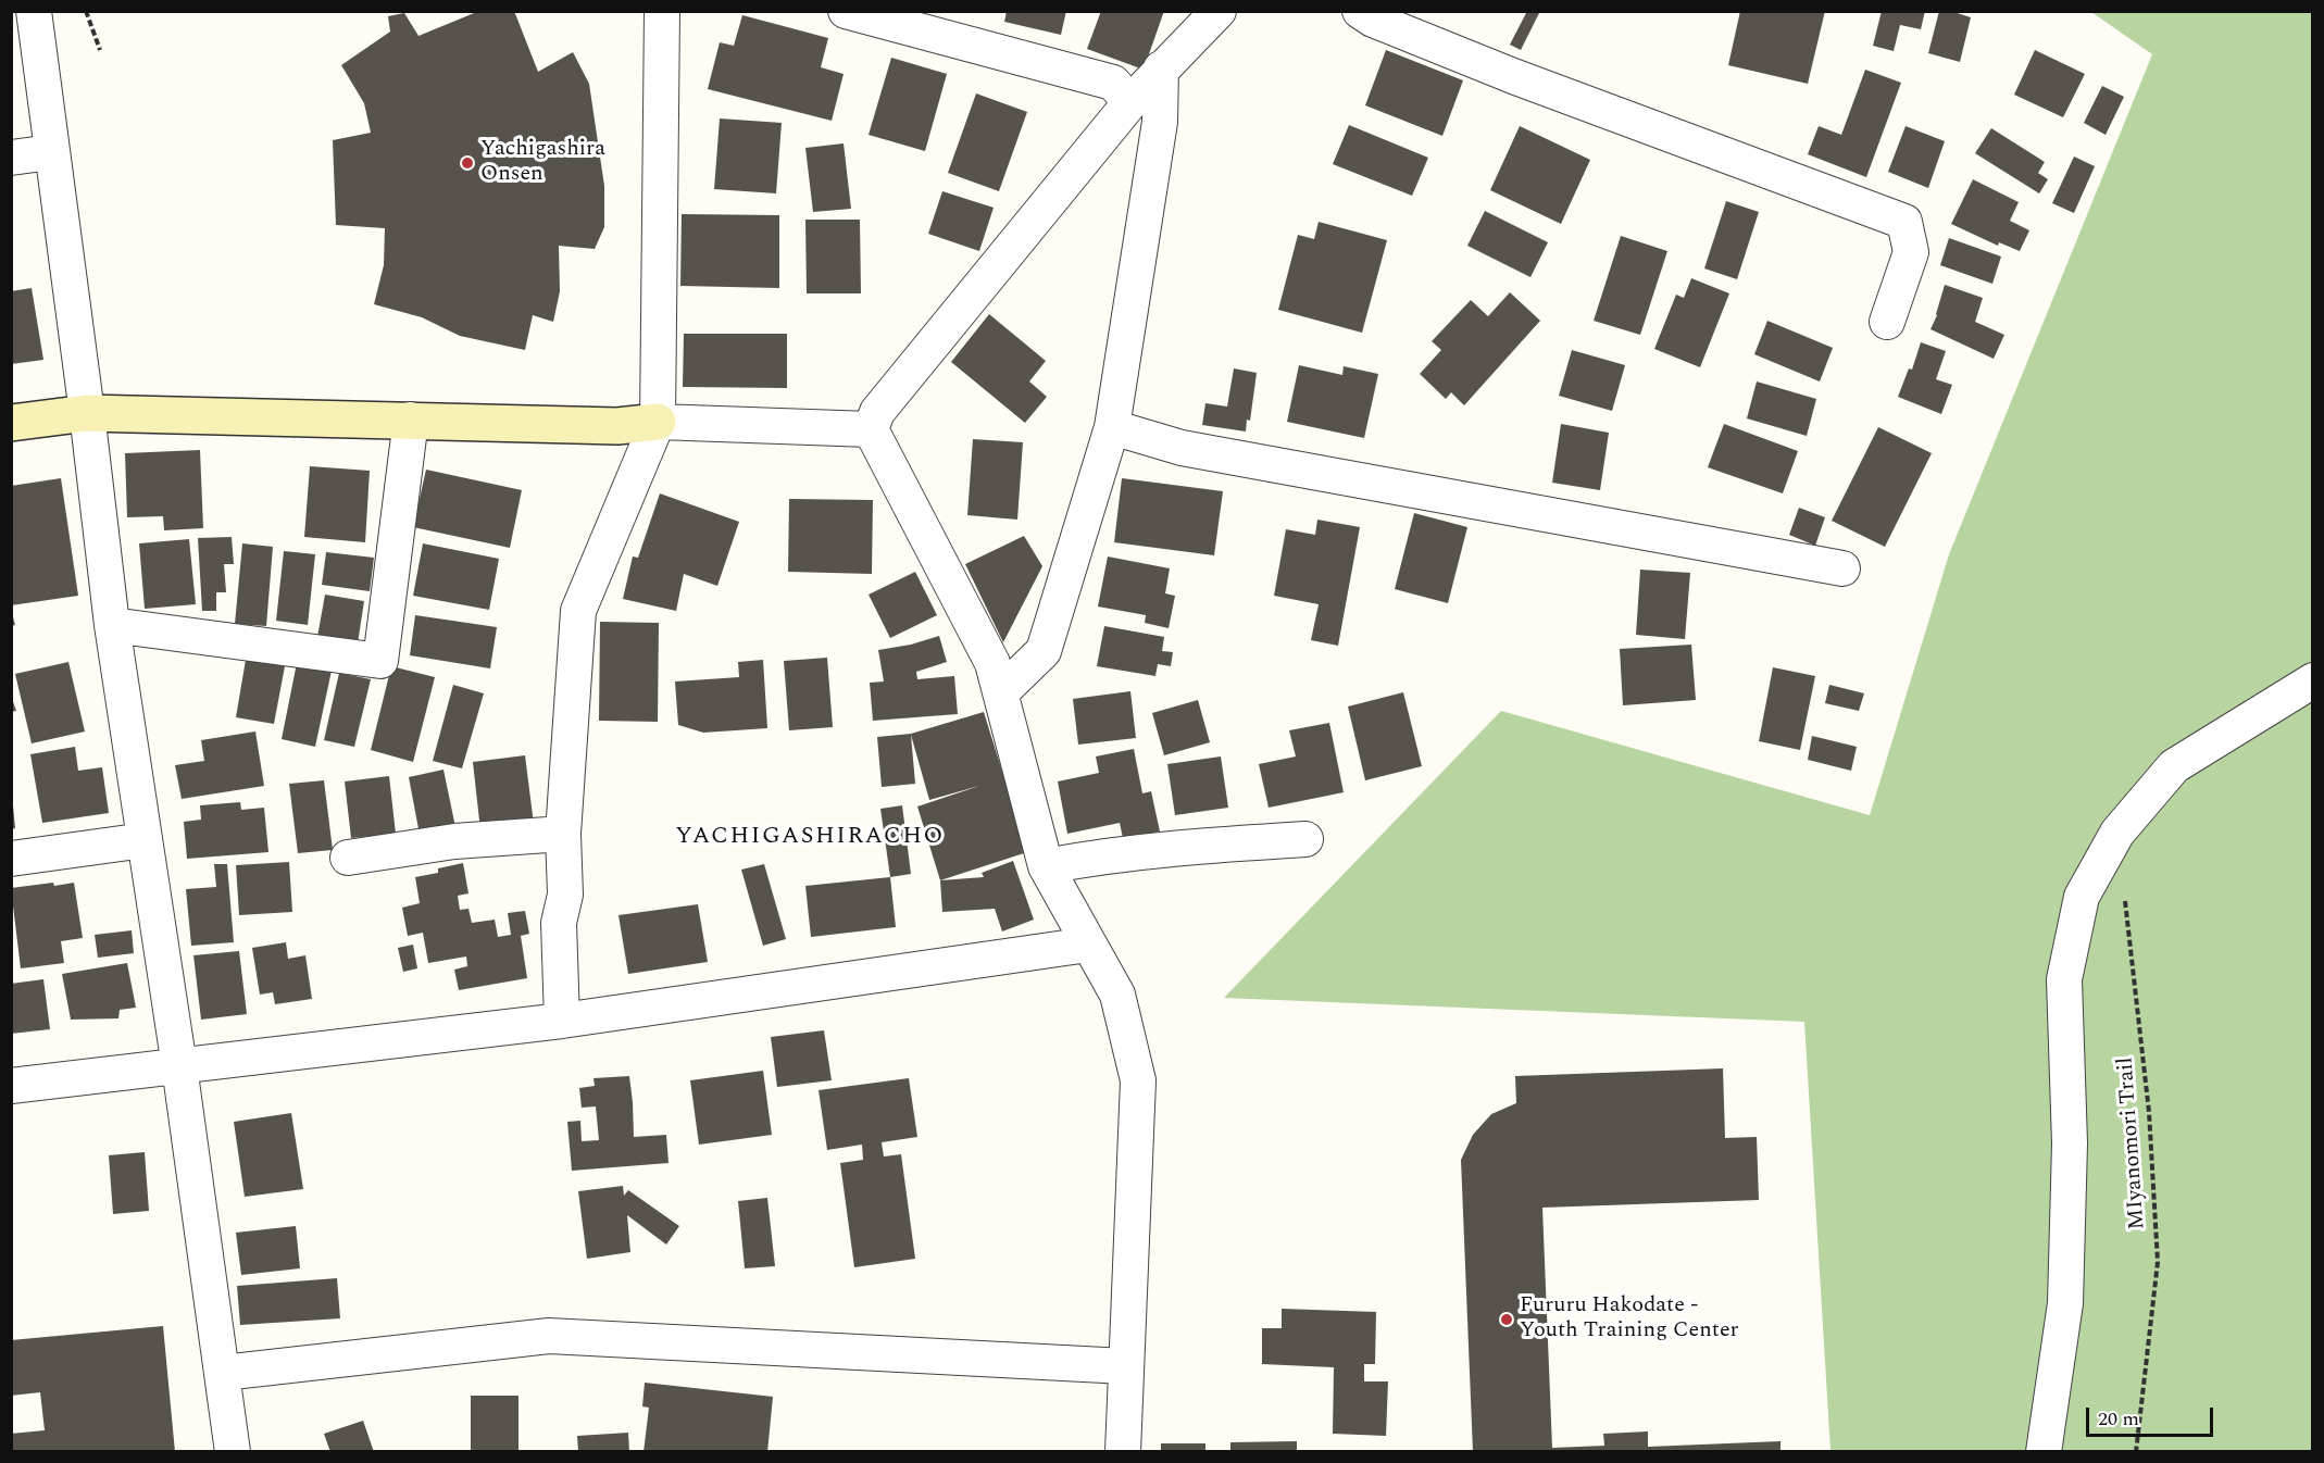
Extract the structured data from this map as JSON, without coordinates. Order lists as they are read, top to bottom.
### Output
{
  "streets": {
    "path": ["MIyanomori Trail"]
  },
  "districts": ["YACHIGASHIRACHO"],
  "places": ["Yachigashira Onsen", "Fururu Hakodate - Youth Training Center"],
  "scale_bar": "20 m"
}
